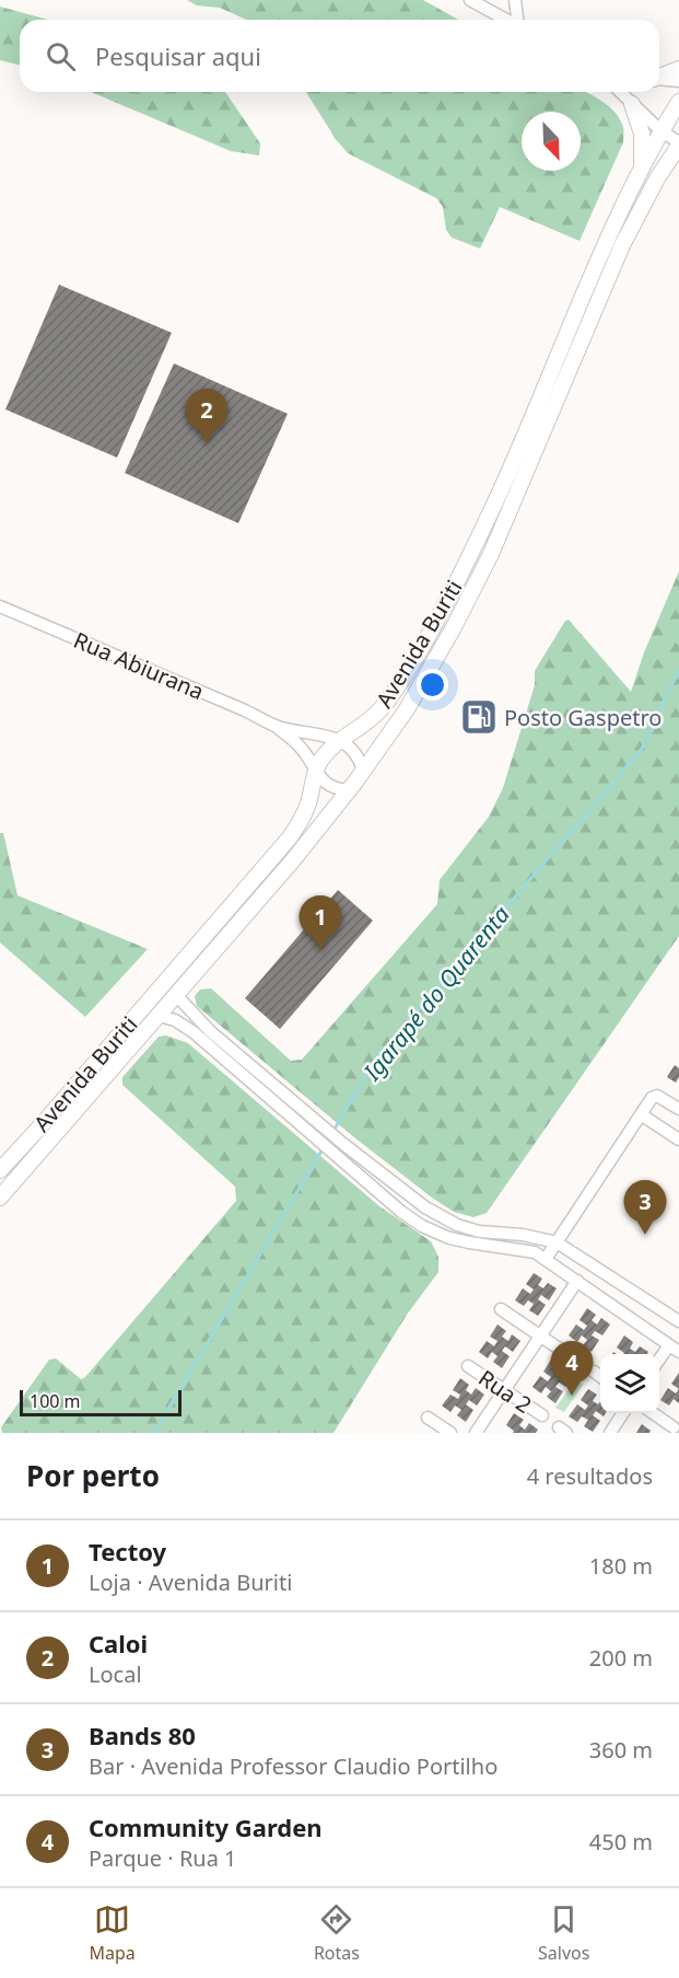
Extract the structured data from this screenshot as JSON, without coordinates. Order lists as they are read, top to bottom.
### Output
{
  "streets": {
    "main road": ["Avenida Buriti"],
    "street": ["Rua Abiurana", "Rua 2"]
  },
  "crossings": [
    ["Avenida Buriti", "Rua Abiurana"]
  ],
  "water": ["Igarapé do Quarenta"],
  "places": {
    "fuel station": ["Posto Gaspetro"]
  },
  "scale_bar": "100 m",
  "north": "bottom right",
  "page": {
    "search": "Pesquisar aqui",
    "pins": [
      "2",
      "1",
      "3",
      "4"
    ],
    "scale": "100 m",
    "heading": ["Por perto", "4 resultados"],
    "list": [
      {
        "mark": "1",
        "name": "Tectoy",
        "note": "Loja · Avenida Buriti",
        "value": "180 m"
      },
      {
        "mark": "2",
        "name": "Caloi",
        "note": "Local",
        "value": "200 m"
      },
      {
        "mark": "3",
        "name": "Bands 80",
        "note": "Bar · Avenida Professor Claudio Portilho",
        "value": "360 m"
      },
      {
        "mark": "4",
        "name": "Community Garden",
        "note": "Parque · Rua 1",
        "value": "450 m"
      }
    ],
    "nav": ["Mapa", "Rotas", "Salvos"]
  }
}
